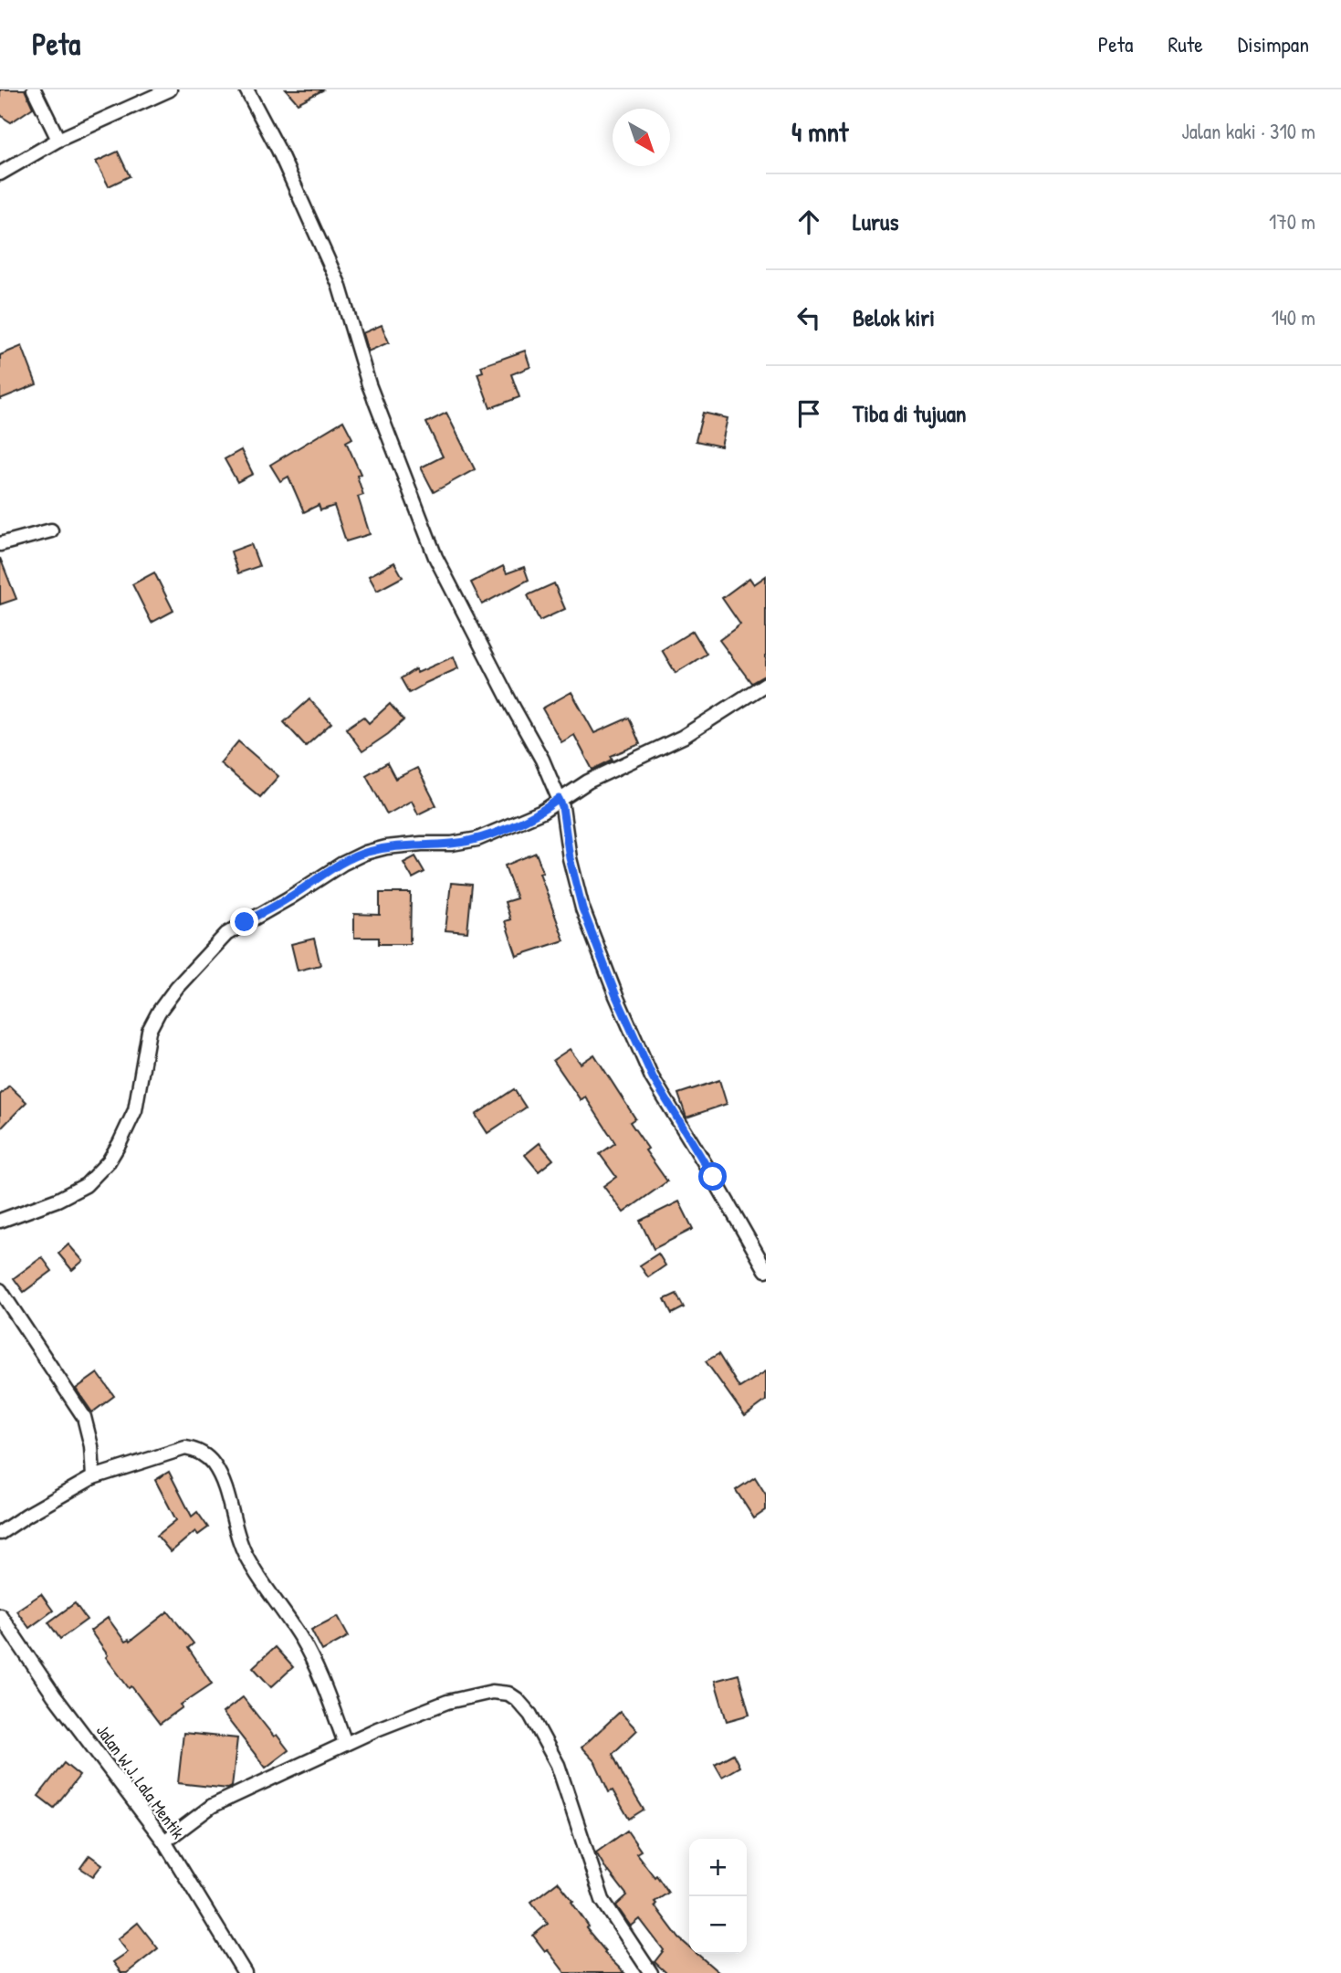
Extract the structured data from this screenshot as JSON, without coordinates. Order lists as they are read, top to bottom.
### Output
{
  "streets": {
    "street": ["Jalan W.J. Lala Mentik"]
  },
  "north": "bottom right",
  "page": {
    "header": "Peta",
    "nav": ["Peta", "Rute", "Disimpan"],
    "heading": ["4 mnt", "Jalan kaki · 310 m"],
    "list": [
      ["Lurus", "170 m"],
      ["Belok kiri", "140 m"],
      "Tiba di tujuan"
    ],
    "map_buttons": ["+", "−"]
  }
}
